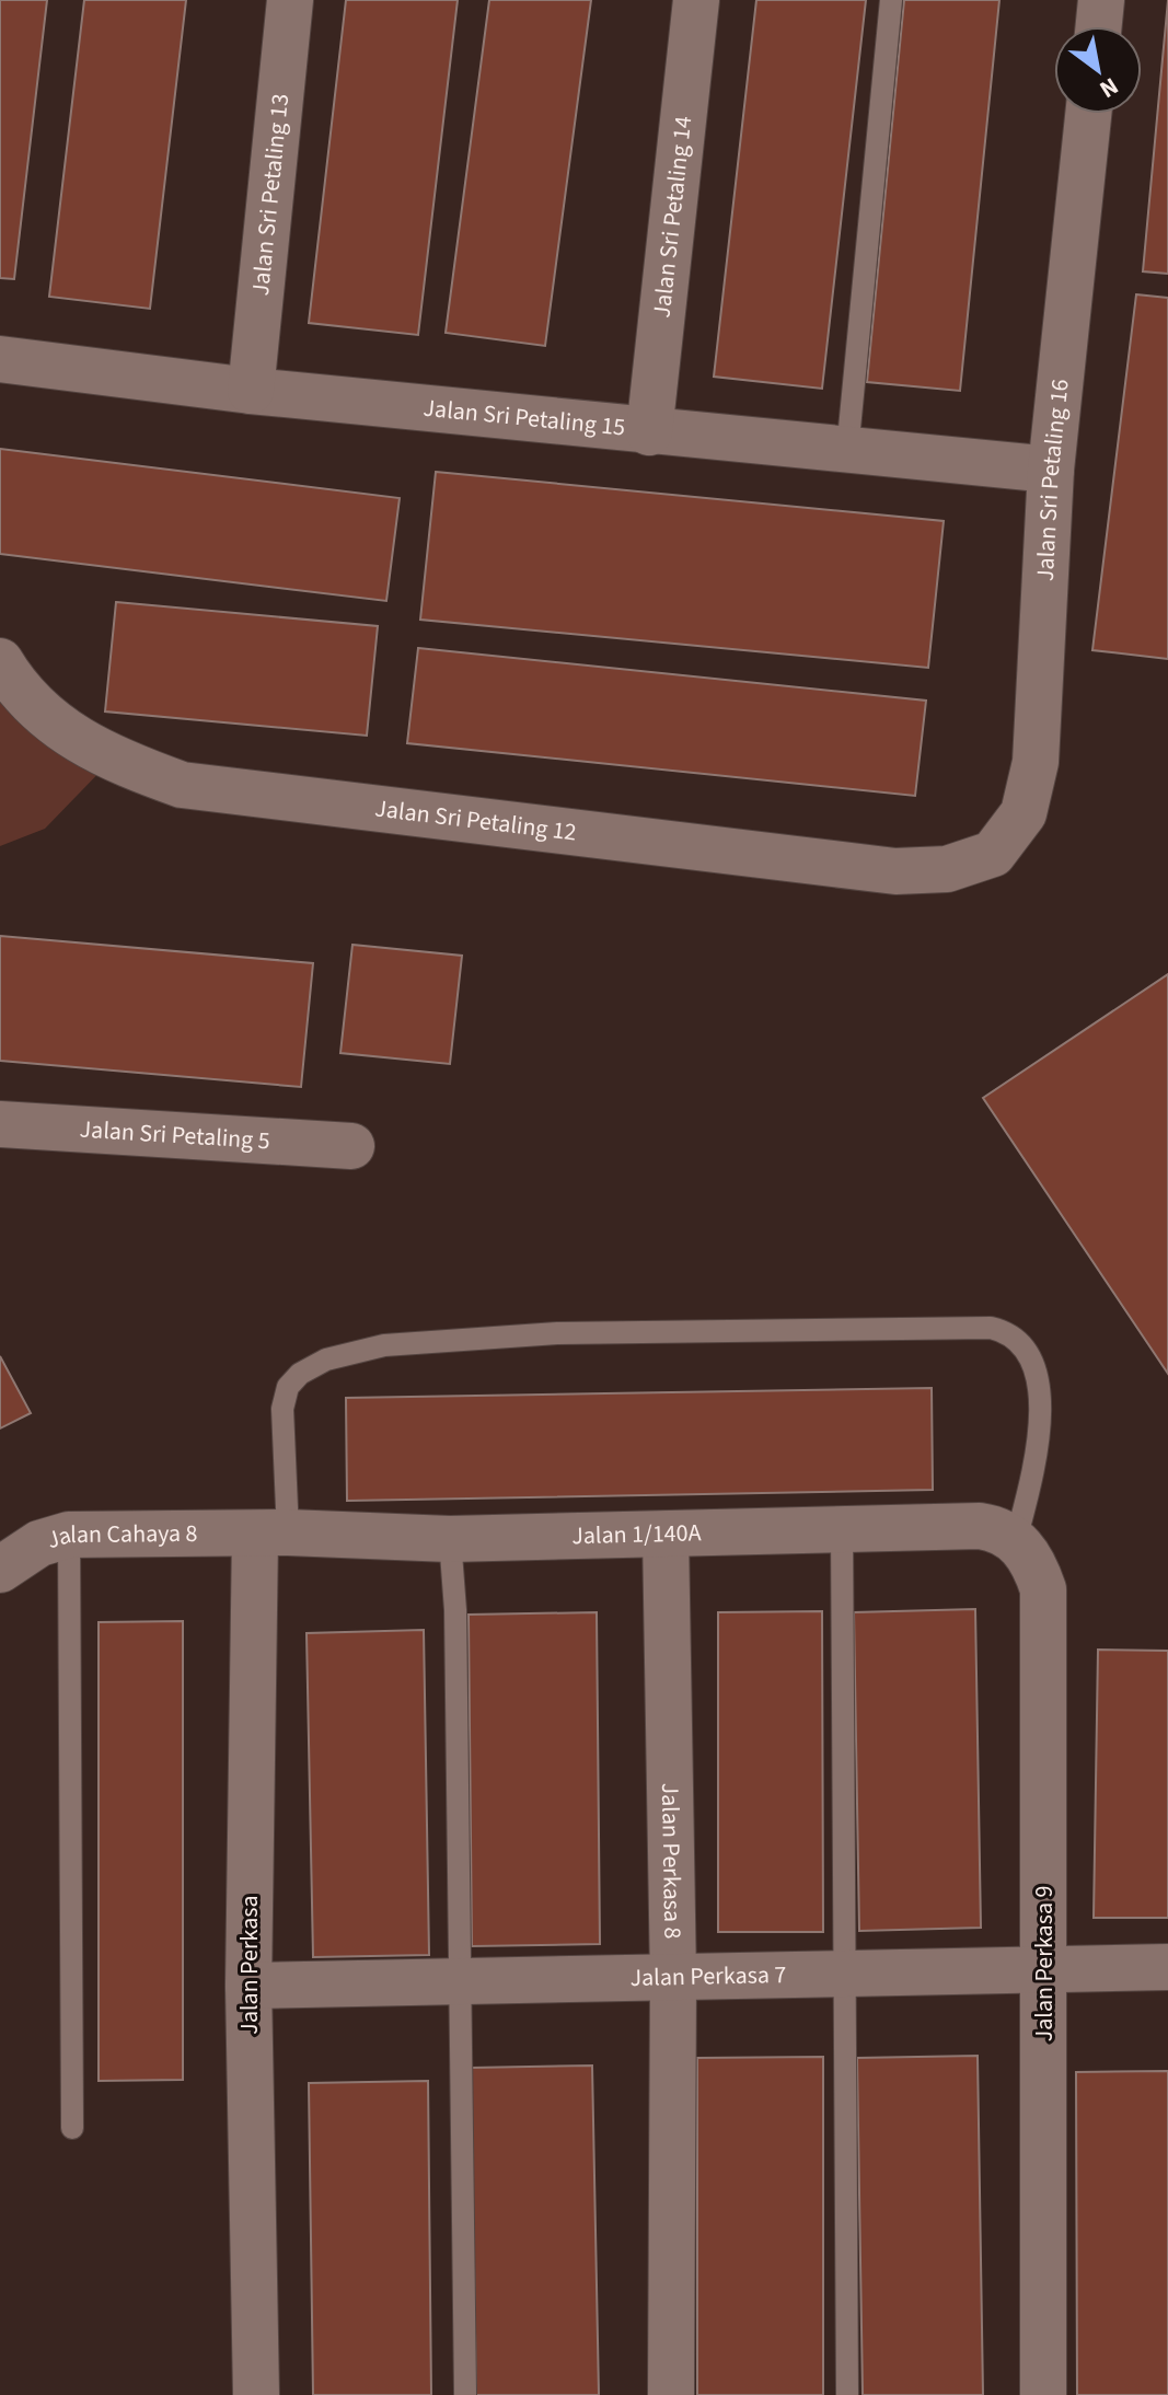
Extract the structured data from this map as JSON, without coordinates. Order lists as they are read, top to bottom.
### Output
{
  "streets": {
    "street": [
      "Jalan Sri Petaling 13",
      "Jalan Sri Petaling 14",
      "Jalan Sri Petaling 15",
      "Jalan Sri Petaling 16",
      "Jalan Sri Petaling 12",
      "Jalan Sri Petaling 5",
      "Jalan 1/140A",
      "Jalan Cahaya 8",
      "Jalan Perkasa 8",
      "Jalan Perkasa 9",
      "Jalan Perkasa",
      "Jalan Perkasa 7"
    ]
  },
  "crossings": [
    ["Jalan Sri Petaling 13", "Jalan Sri Petaling 15"],
    ["Jalan Sri Petaling 14", "Jalan Sri Petaling 15"],
    ["Jalan Sri Petaling 15", "Jalan Sri Petaling 16"],
    ["Jalan Sri Petaling 16", "Jalan Sri Petaling 12"],
    ["Jalan 1/140A", "Jalan Cahaya 8"],
    ["Jalan 1/140A", "Jalan Perkasa 8"],
    ["Jalan 1/140A", "Jalan Perkasa 9"],
    ["Jalan 1/140A", "Jalan Perkasa"],
    ["Jalan Cahaya 8", "Jalan Perkasa"],
    ["Jalan Perkasa 8", "Jalan Perkasa 7"],
    ["Jalan Perkasa 9", "Jalan Perkasa 7"],
    ["Jalan Perkasa", "Jalan Perkasa 7"]
  ],
  "north": "bottom right"
}
